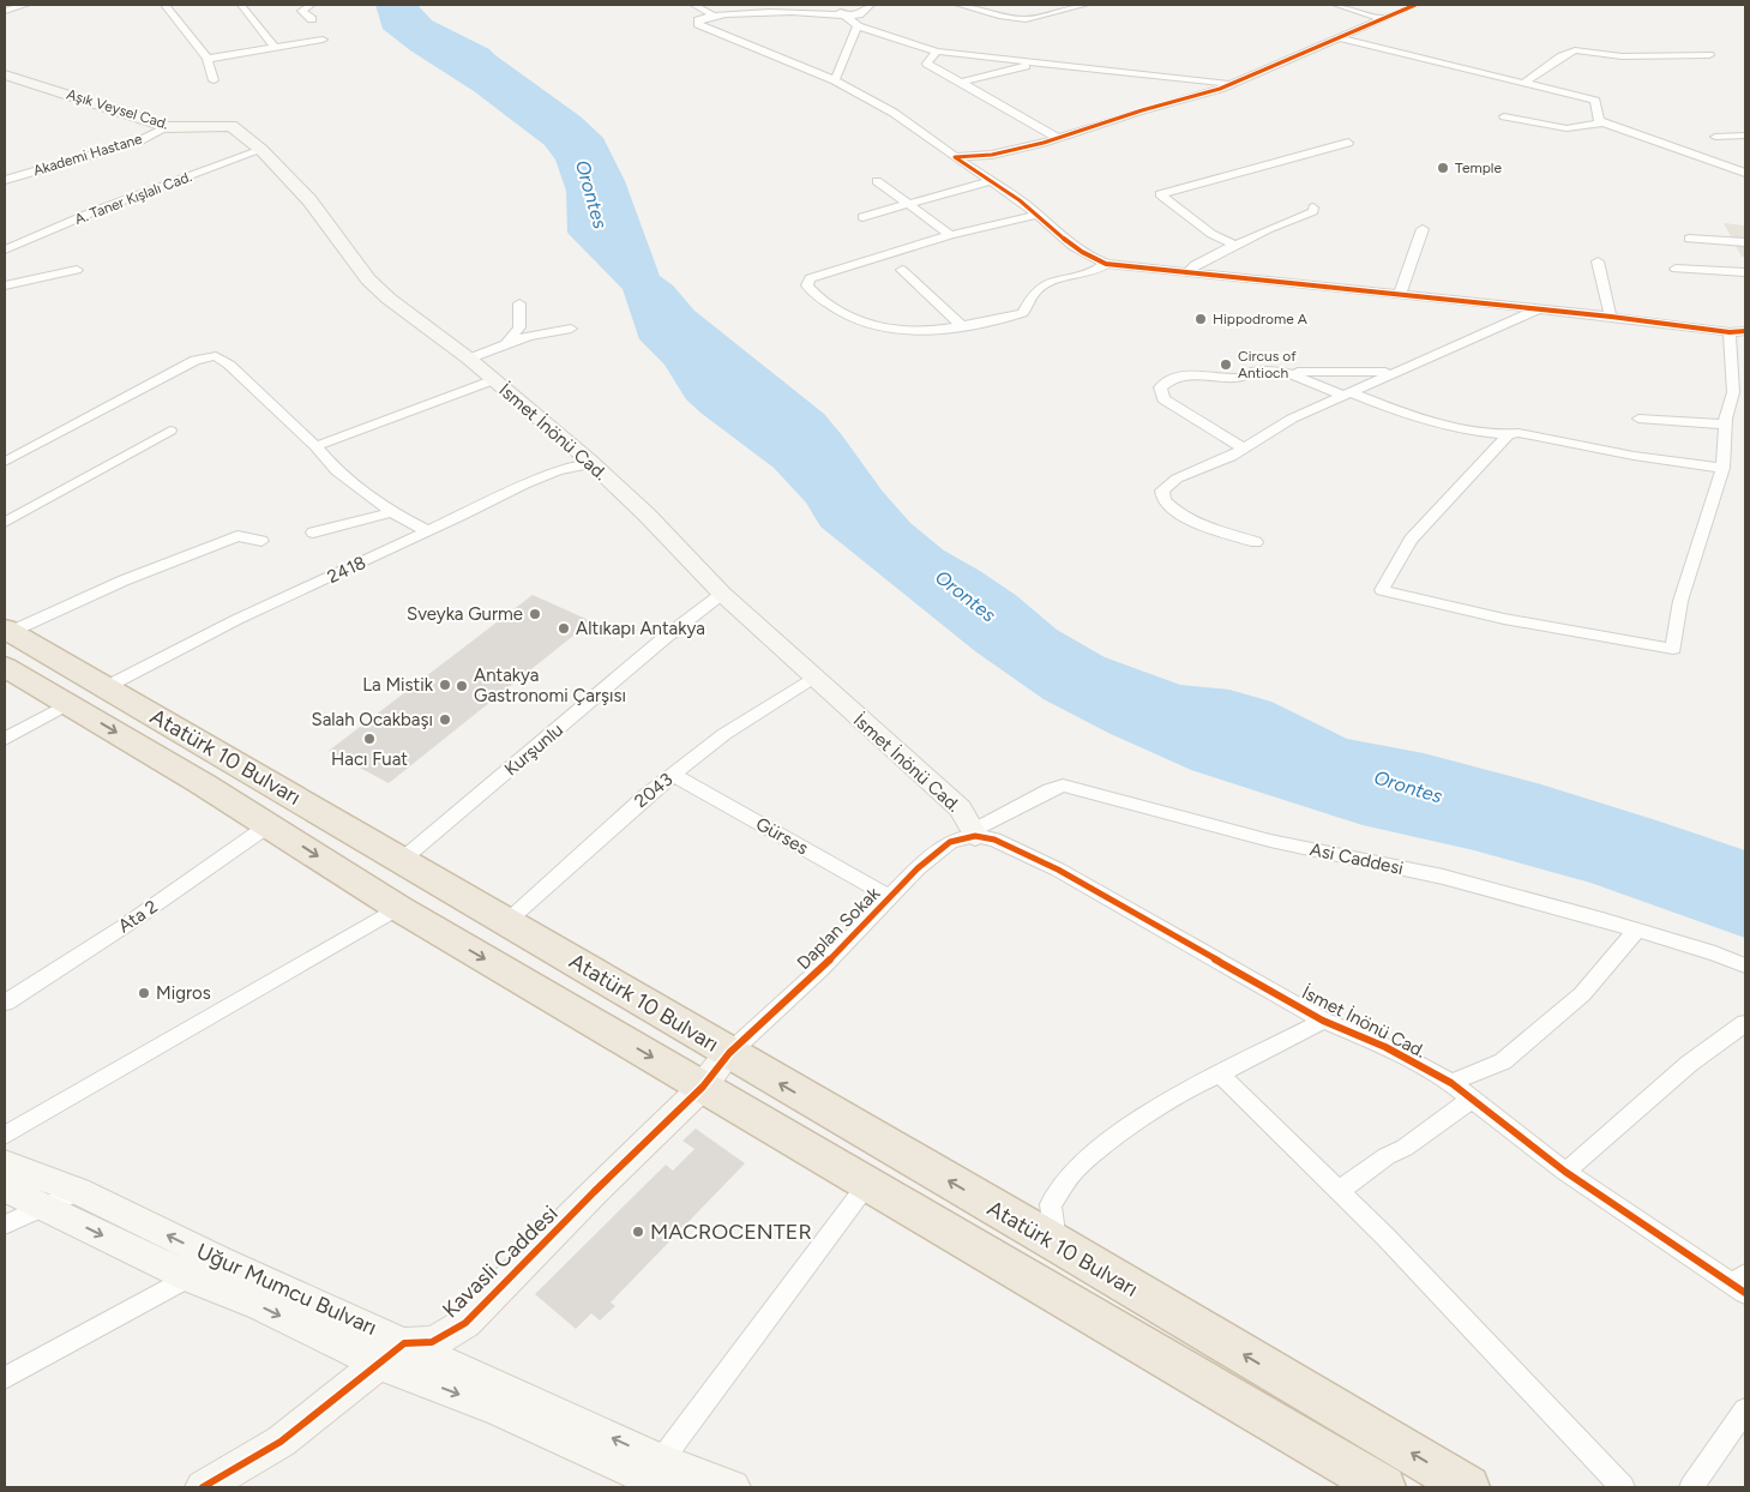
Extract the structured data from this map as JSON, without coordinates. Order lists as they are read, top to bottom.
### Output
{
  "streets": {
    "highway": ["Atatürk 10 Bulvarı"],
    "street": [
      "Aşık Veysel Cad.",
      "Akademi Hastane",
      "A. Taner Kışlalı Cad.",
      "İsmet İnönü Cad.",
      "2418",
      "Kurşunlu",
      "2043",
      "Gürses",
      "Asi Caddesi",
      "Ata 2",
      "Daplan Sokak",
      "Kavasli Caddesi",
      "Uğur Mumcu Bulvarı"
    ]
  },
  "crossings": [
    ["Aşık Veysel Cad.", "Akademi Hastane"],
    ["Aşık Veysel Cad.", "A. Taner Kışlalı Cad."],
    ["Aşık Veysel Cad.", "İsmet İnönü Cad."],
    ["A. Taner Kışlalı Cad.", "İsmet İnönü Cad."],
    ["İsmet İnönü Cad.", "2418"],
    ["İsmet İnönü Cad.", "Kurşunlu"],
    ["İsmet İnönü Cad.", "2043"],
    ["İsmet İnönü Cad.", "Asi Caddesi"],
    ["İsmet İnönü Cad.", "Daplan Sokak"],
    ["2418", "Atatürk 10 Bulvarı"],
    ["Kurşunlu", "Atatürk 10 Bulvarı"],
    ["Atatürk 10 Bulvarı", "2043"],
    ["Atatürk 10 Bulvarı", "Ata 2"],
    ["Atatürk 10 Bulvarı", "Daplan Sokak"],
    ["Atatürk 10 Bulvarı", "Kavasli Caddesi"],
    ["2043", "Gürses"],
    ["Gürses", "Daplan Sokak"],
    ["Asi Caddesi", "Daplan Sokak"],
    ["Daplan Sokak", "Kavasli Caddesi"],
    ["Kavasli Caddesi", "Uğur Mumcu Bulvarı"]
  ],
  "water": ["Orontes"],
  "places": [
    "Temple",
    "Hippodrome A",
    "Circus of Antioch",
    "Sveyka Gurme",
    "Altıkapı Antakya",
    "La Mistik",
    "Antakya Gastronomi Çarşısı",
    "Salah Ocakbaşı",
    "Hacı Fuat",
    "Migros",
    "MACROCENTER"
  ]
}
